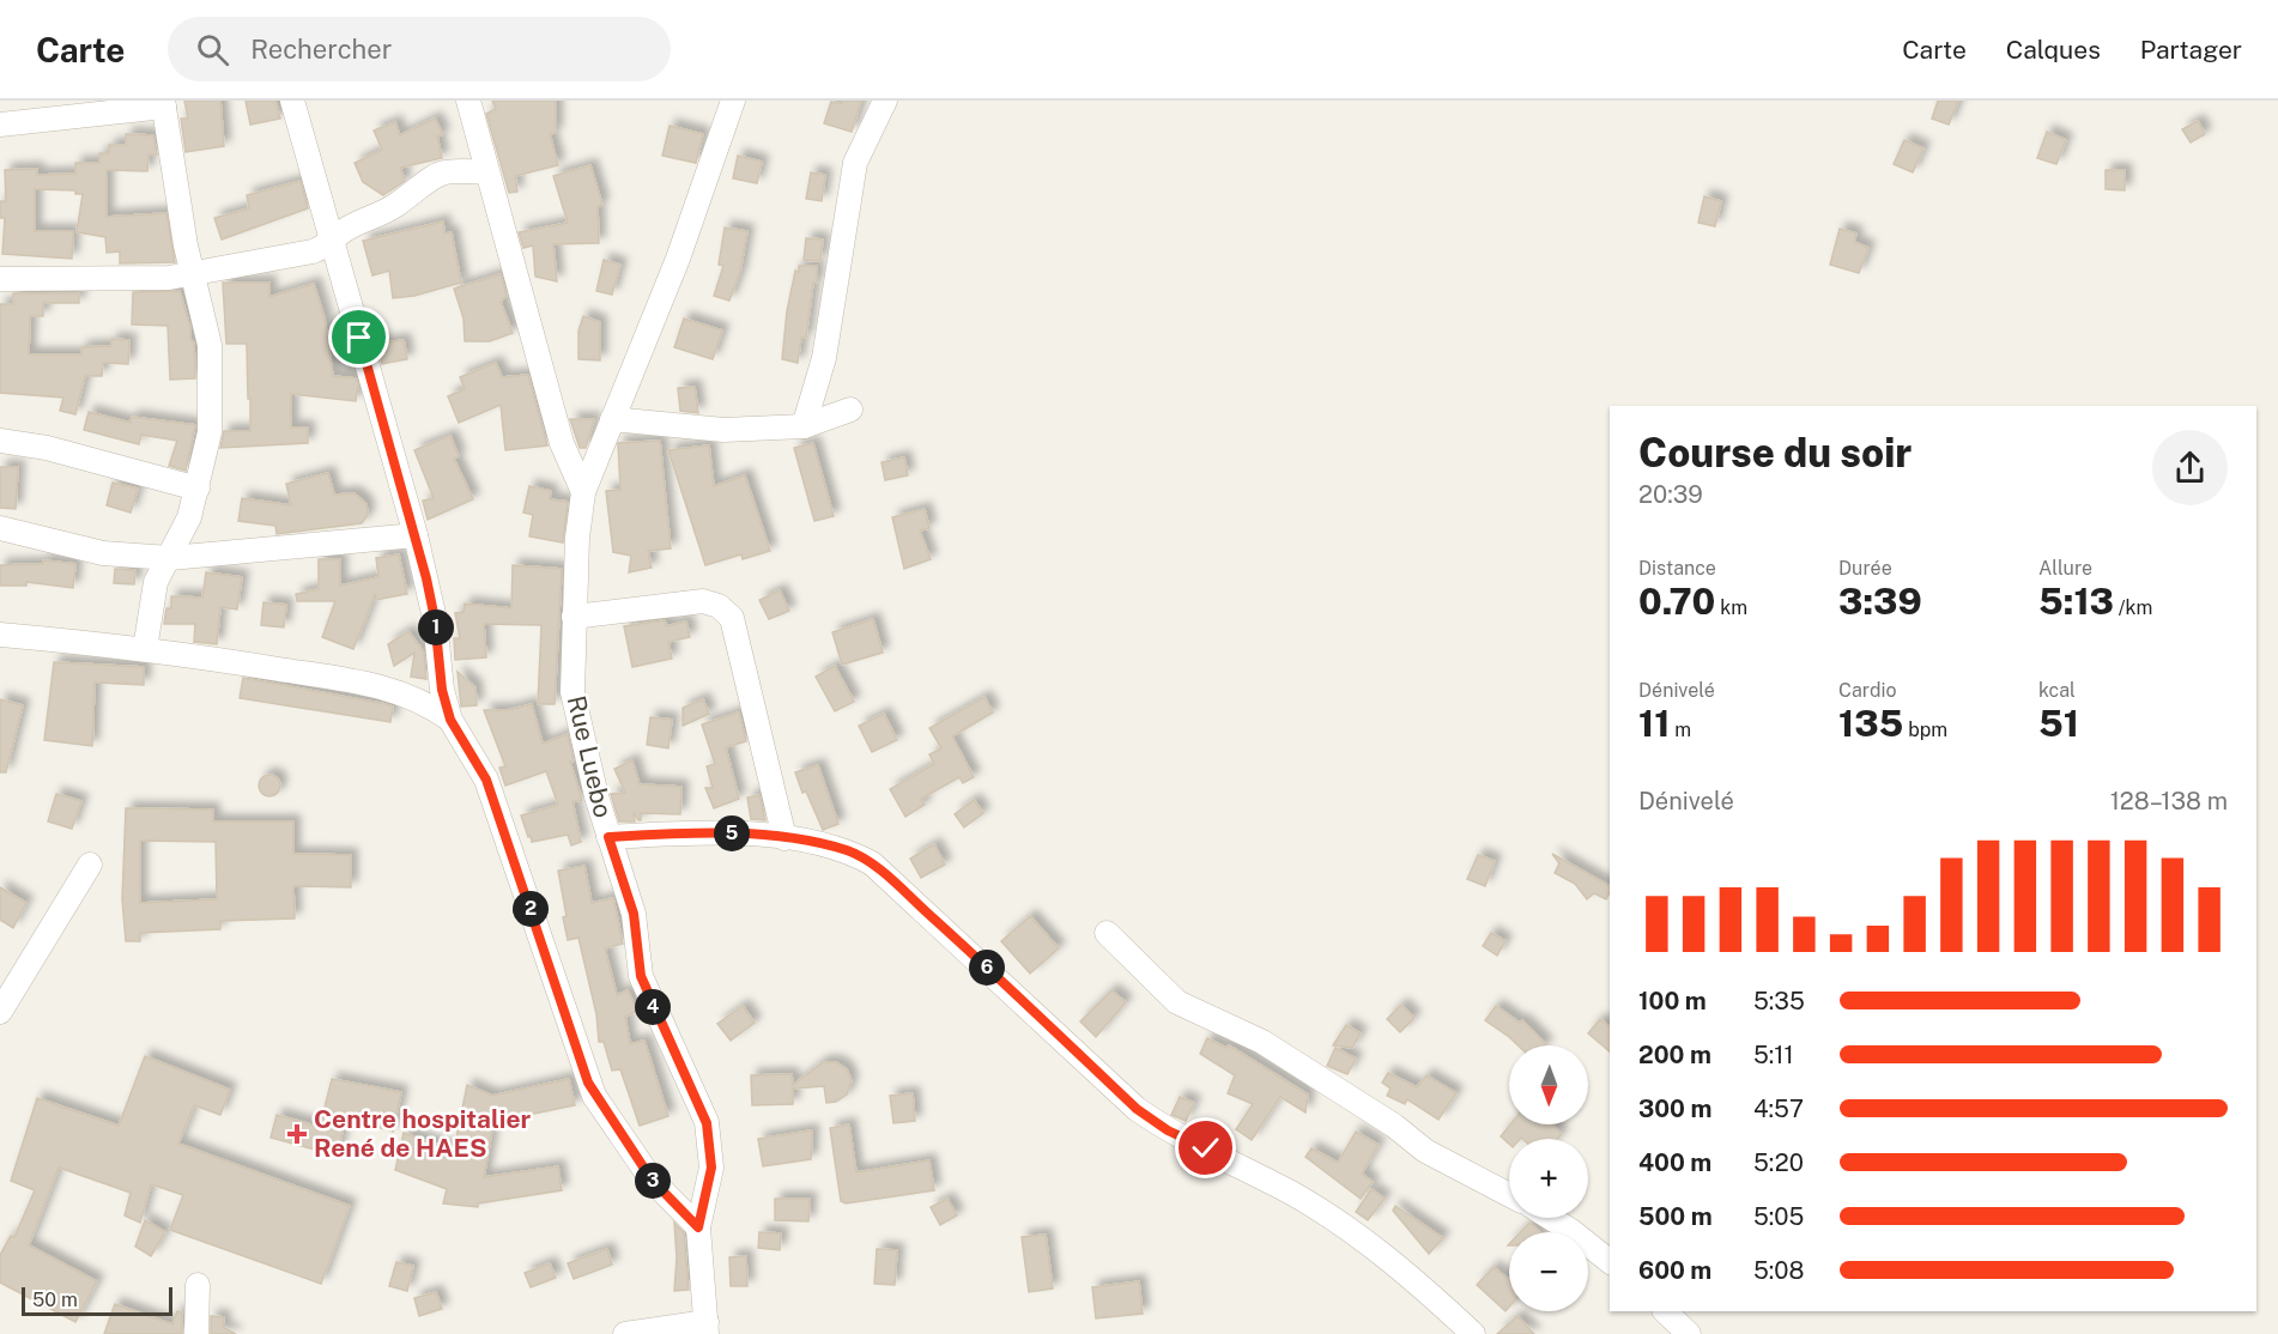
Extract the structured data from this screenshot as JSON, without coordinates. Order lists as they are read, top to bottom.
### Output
{
  "streets": {
    "street": ["Rue Luebo"]
  },
  "places": {
    "health": ["Centre hospitalier René de HAES"]
  },
  "scale_bar": "50 m",
  "north": "bottom",
  "page": {
    "header": "Carte",
    "search": "Rechercher",
    "nav": ["Carte", "Calques", "Partager"],
    "heading": ["Course du soir", "20:39"],
    "stats": [
      ["Distance", "0.70 km"],
      ["Durée", "3:39"],
      ["Allure", "5:13 /km"],
      ["Dénivelé", "11 m"],
      ["Cardio", "135 bpm"],
      ["kcal", "51"]
    ],
    "pins": [
      "1",
      "5",
      "2",
      "6",
      "4",
      "3"
    ],
    "chart": ["Dénivelé", "128–138 m"],
    "list": [
      {
        "name": "100 m",
        "note": "5:35"
      },
      {
        "name": "200 m",
        "note": "5:11"
      },
      {
        "name": "300 m",
        "note": "4:57"
      },
      {
        "name": "400 m",
        "note": "5:20"
      },
      {
        "name": "500 m",
        "note": "5:05"
      },
      {
        "name": "600 m",
        "note": "5:08"
      }
    ],
    "map_buttons": ["+", "−"],
    "scale": "50 m"
  }
}
